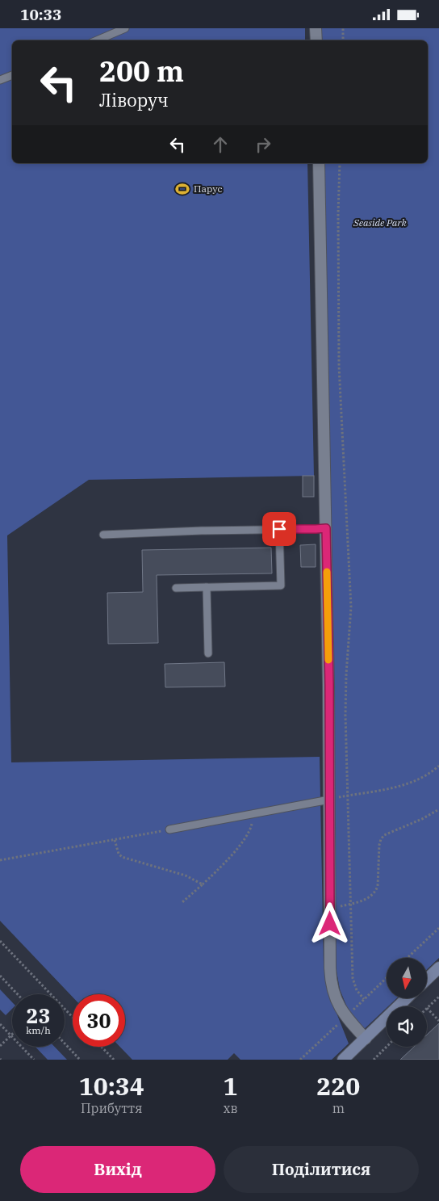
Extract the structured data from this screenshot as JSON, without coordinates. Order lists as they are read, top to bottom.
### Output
{
  "parks": ["Seaside Park"],
  "places": {
    "sports": ["Парус"]
  },
  "north": "bottom",
  "page": {
    "status": "10:33",
    "turn": ["200 m", "Ліворуч"],
    "speed": "23 km/h",
    "limit": "30",
    "eta": [
      "10:34",
      "Прибуття",
      "1",
      "хв",
      "220",
      "m"
    ],
    "buttons": ["Вихід", "Поділитися"]
  }
}
